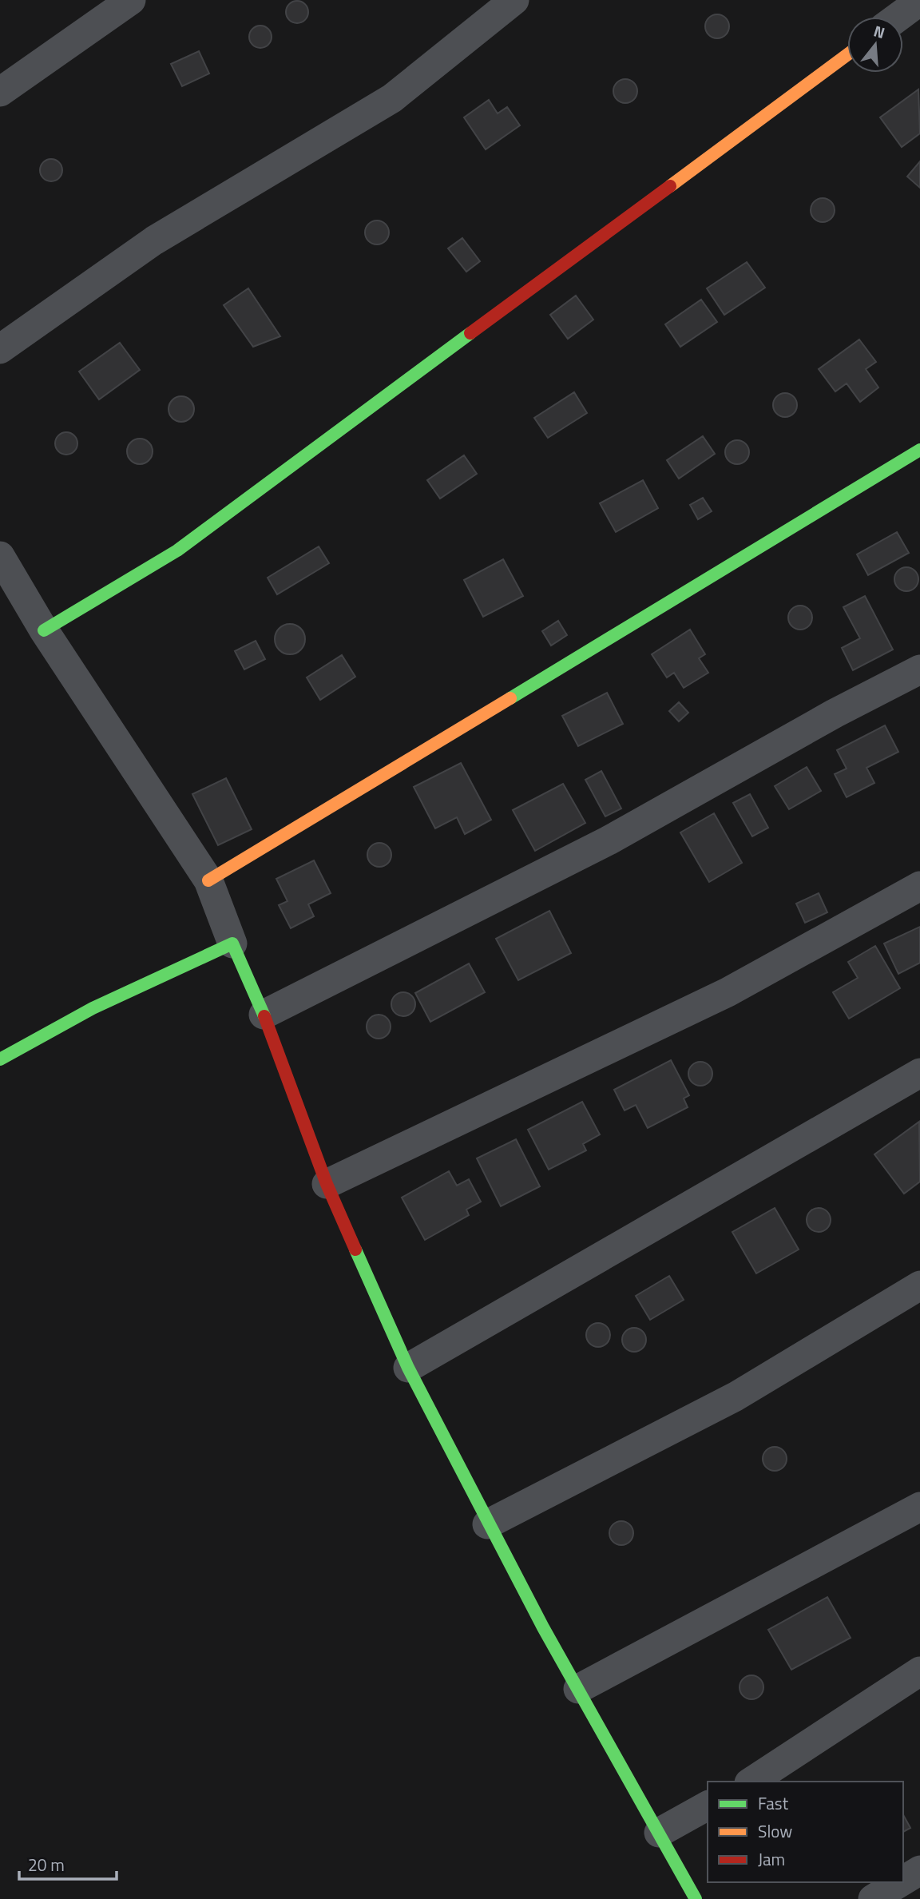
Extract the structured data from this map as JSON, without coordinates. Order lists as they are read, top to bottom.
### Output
{
  "legend": ["Fast", "Slow", "Jam"],
  "scale_bar": "20 m",
  "north": "top"
}
